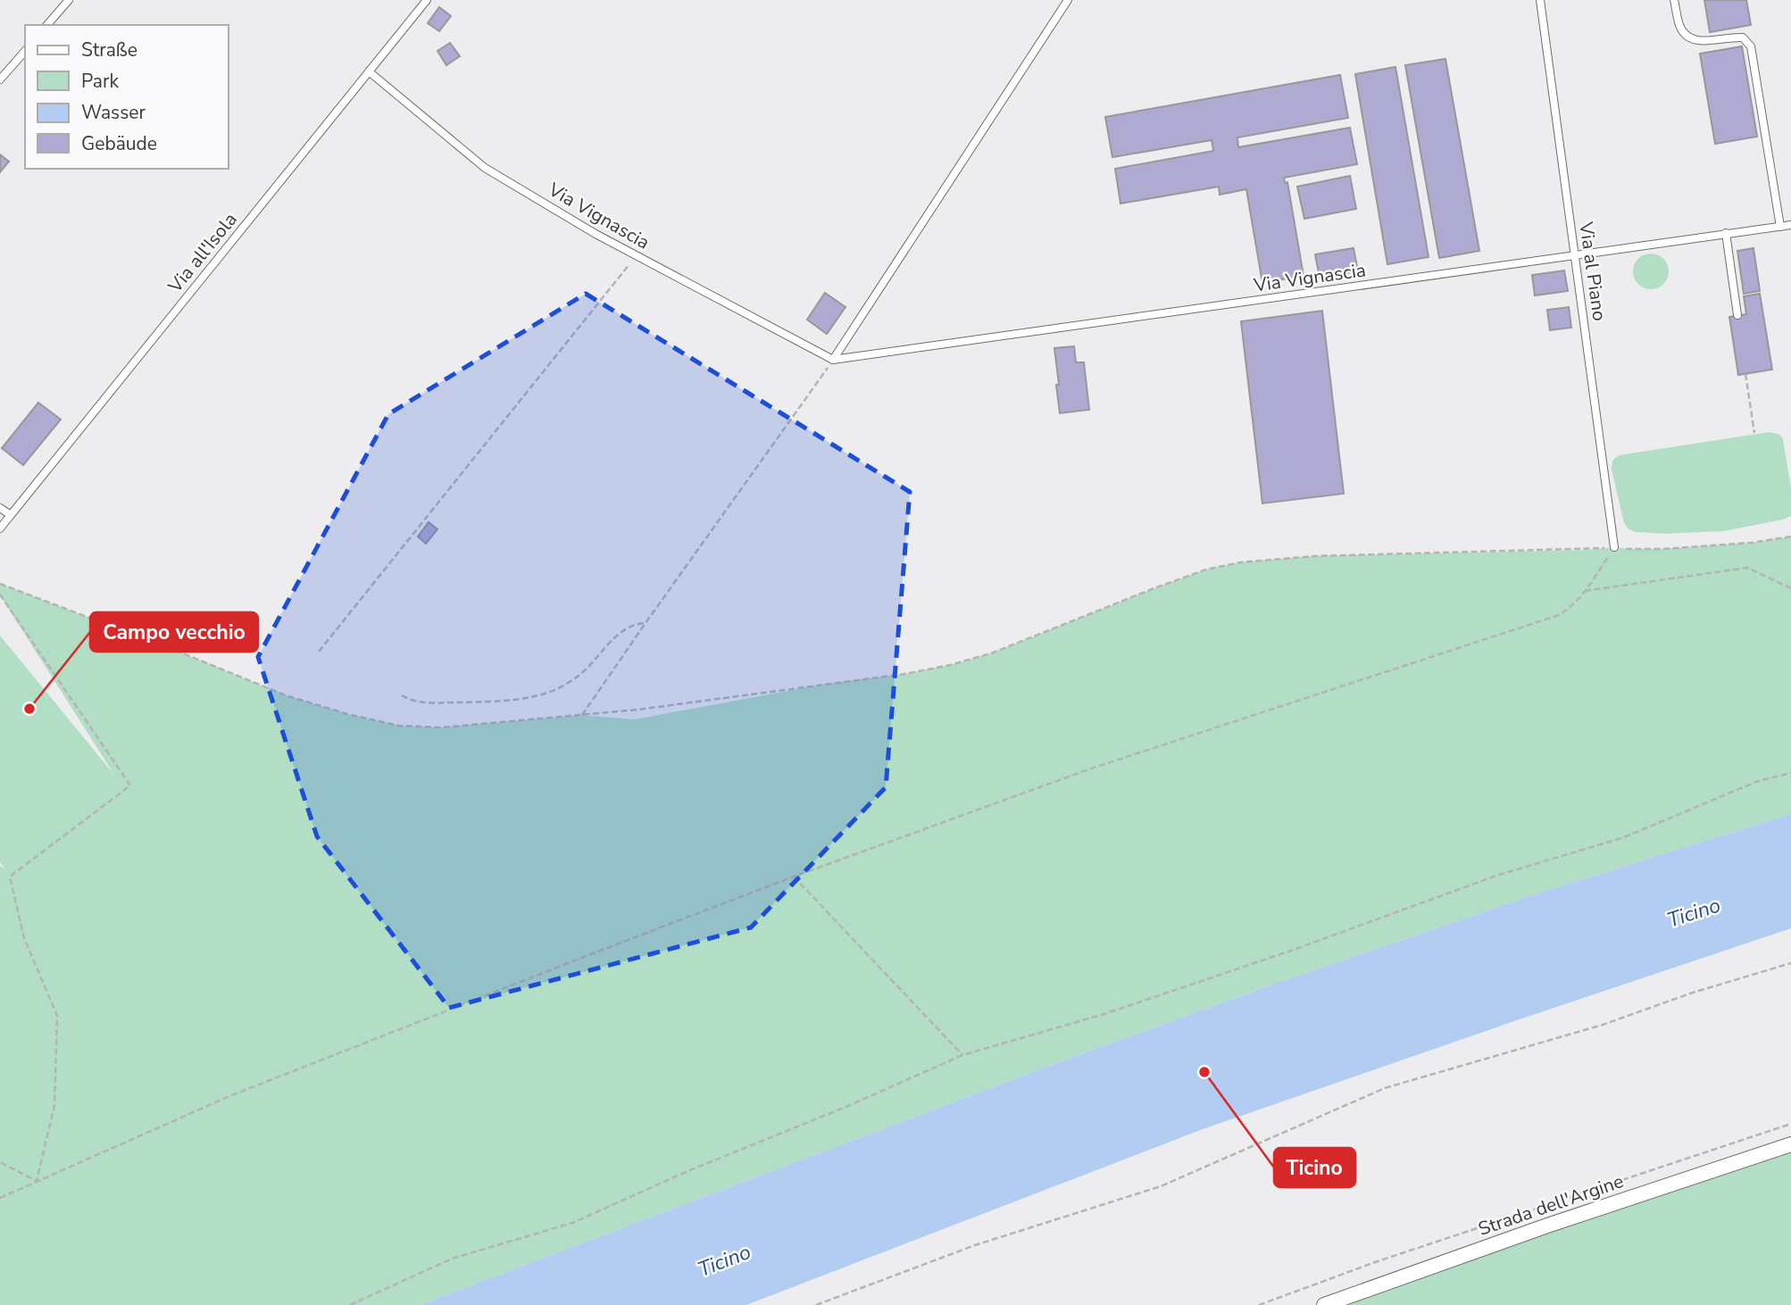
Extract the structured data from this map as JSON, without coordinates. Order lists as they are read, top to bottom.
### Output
{
  "streets": {
    "street": ["Strada dell'Argine"],
    "lane": ["Via Vignascia", "Via all'Isola", "Via al Piano"]
  },
  "crossings": [
    ["Via Vignascia", "Via all'Isola"],
    ["Via Vignascia", "Via al Piano"]
  ],
  "water": ["Ticino"],
  "places": ["Campo vecchio", "Ticino"],
  "legend": [
    "Straße",
    "Park",
    "Wasser",
    "Gebäude"
  ]
}
